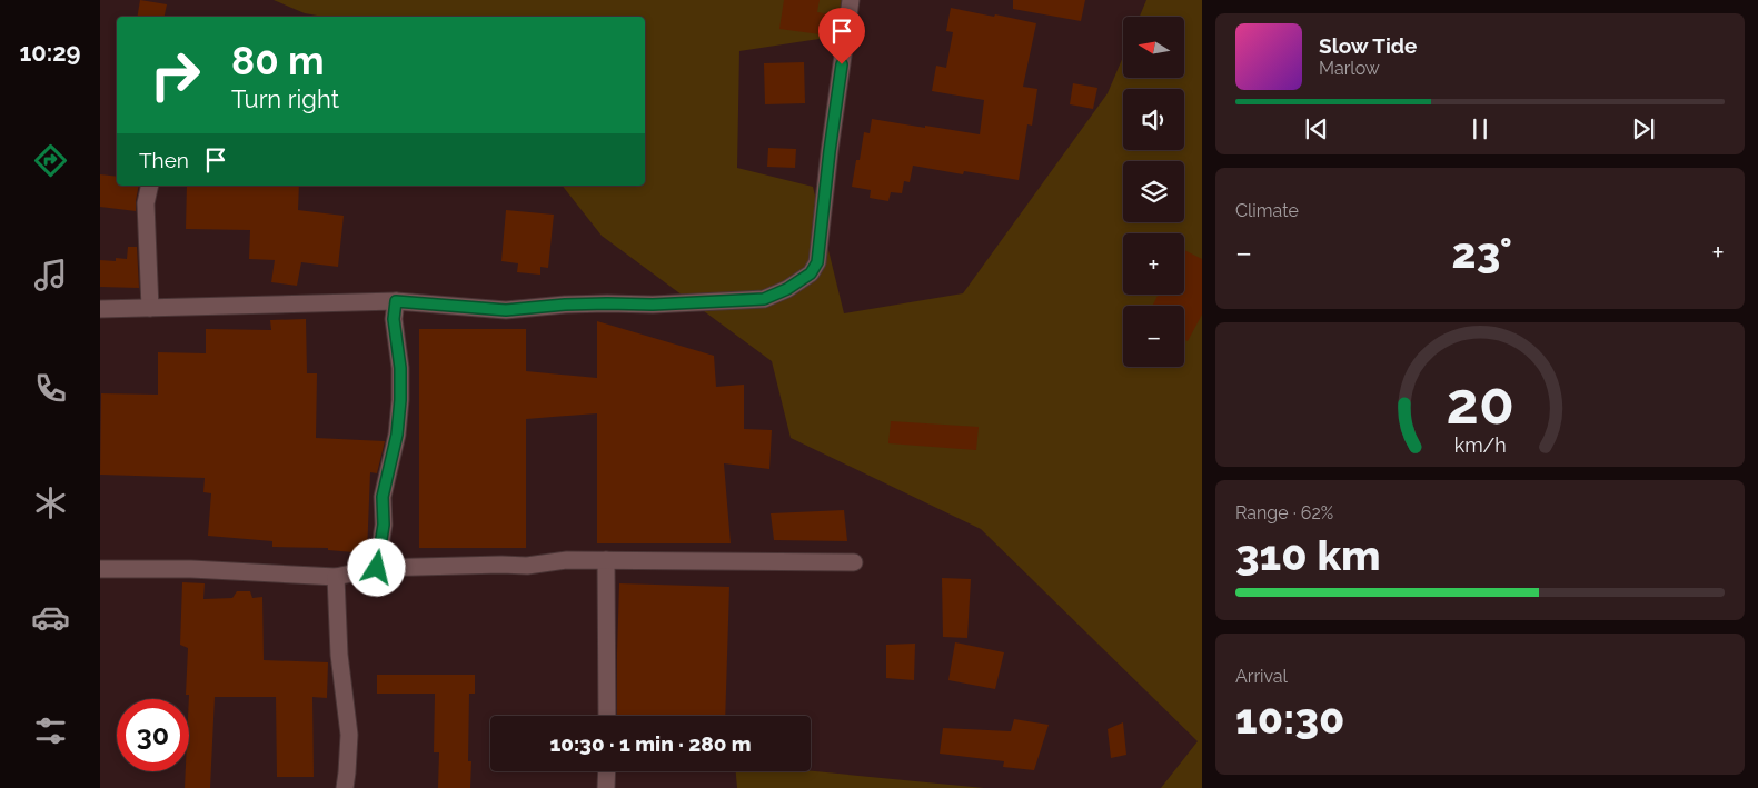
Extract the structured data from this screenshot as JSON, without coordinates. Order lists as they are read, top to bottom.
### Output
{
  "north": "left",
  "page": {
    "tabs": "10:29",
    "map_buttons": ["+", "−"],
    "turn": ["80 m", "Turn right"],
    "song": ["Slow Tide", "Marlow"],
    "then": "Then",
    "tile": [
      "Climate",
      ["Range · 62%", "310 km"],
      ["Arrival", "10:30"]
    ],
    "heat": ["−", "23°", "+"],
    "limit": "30",
    "trip": "10:30 · 1 min · 280 m",
    "gauge": ["20", "km/h"]
  }
}
